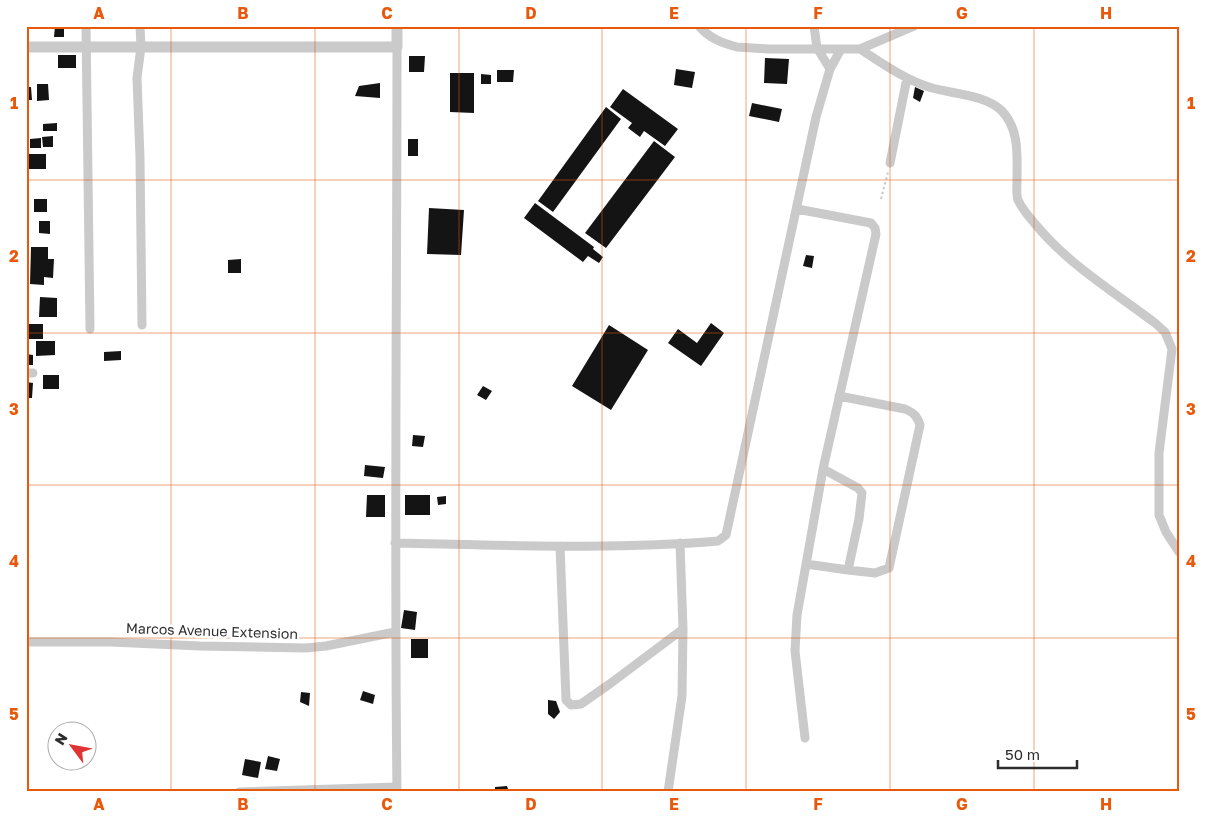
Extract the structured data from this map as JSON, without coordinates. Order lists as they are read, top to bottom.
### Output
{
  "streets": {
    "street": ["Marcos Avenue Extension"]
  },
  "scale_bar": "50 m",
  "north": "top left",
  "grid": {
    "columns": [
      "A",
      "B",
      "C",
      "D",
      "E",
      "F",
      "G",
      "H"
    ],
    "rows": [
      "1",
      "2",
      "3",
      "4",
      "5"
    ]
  }
}
